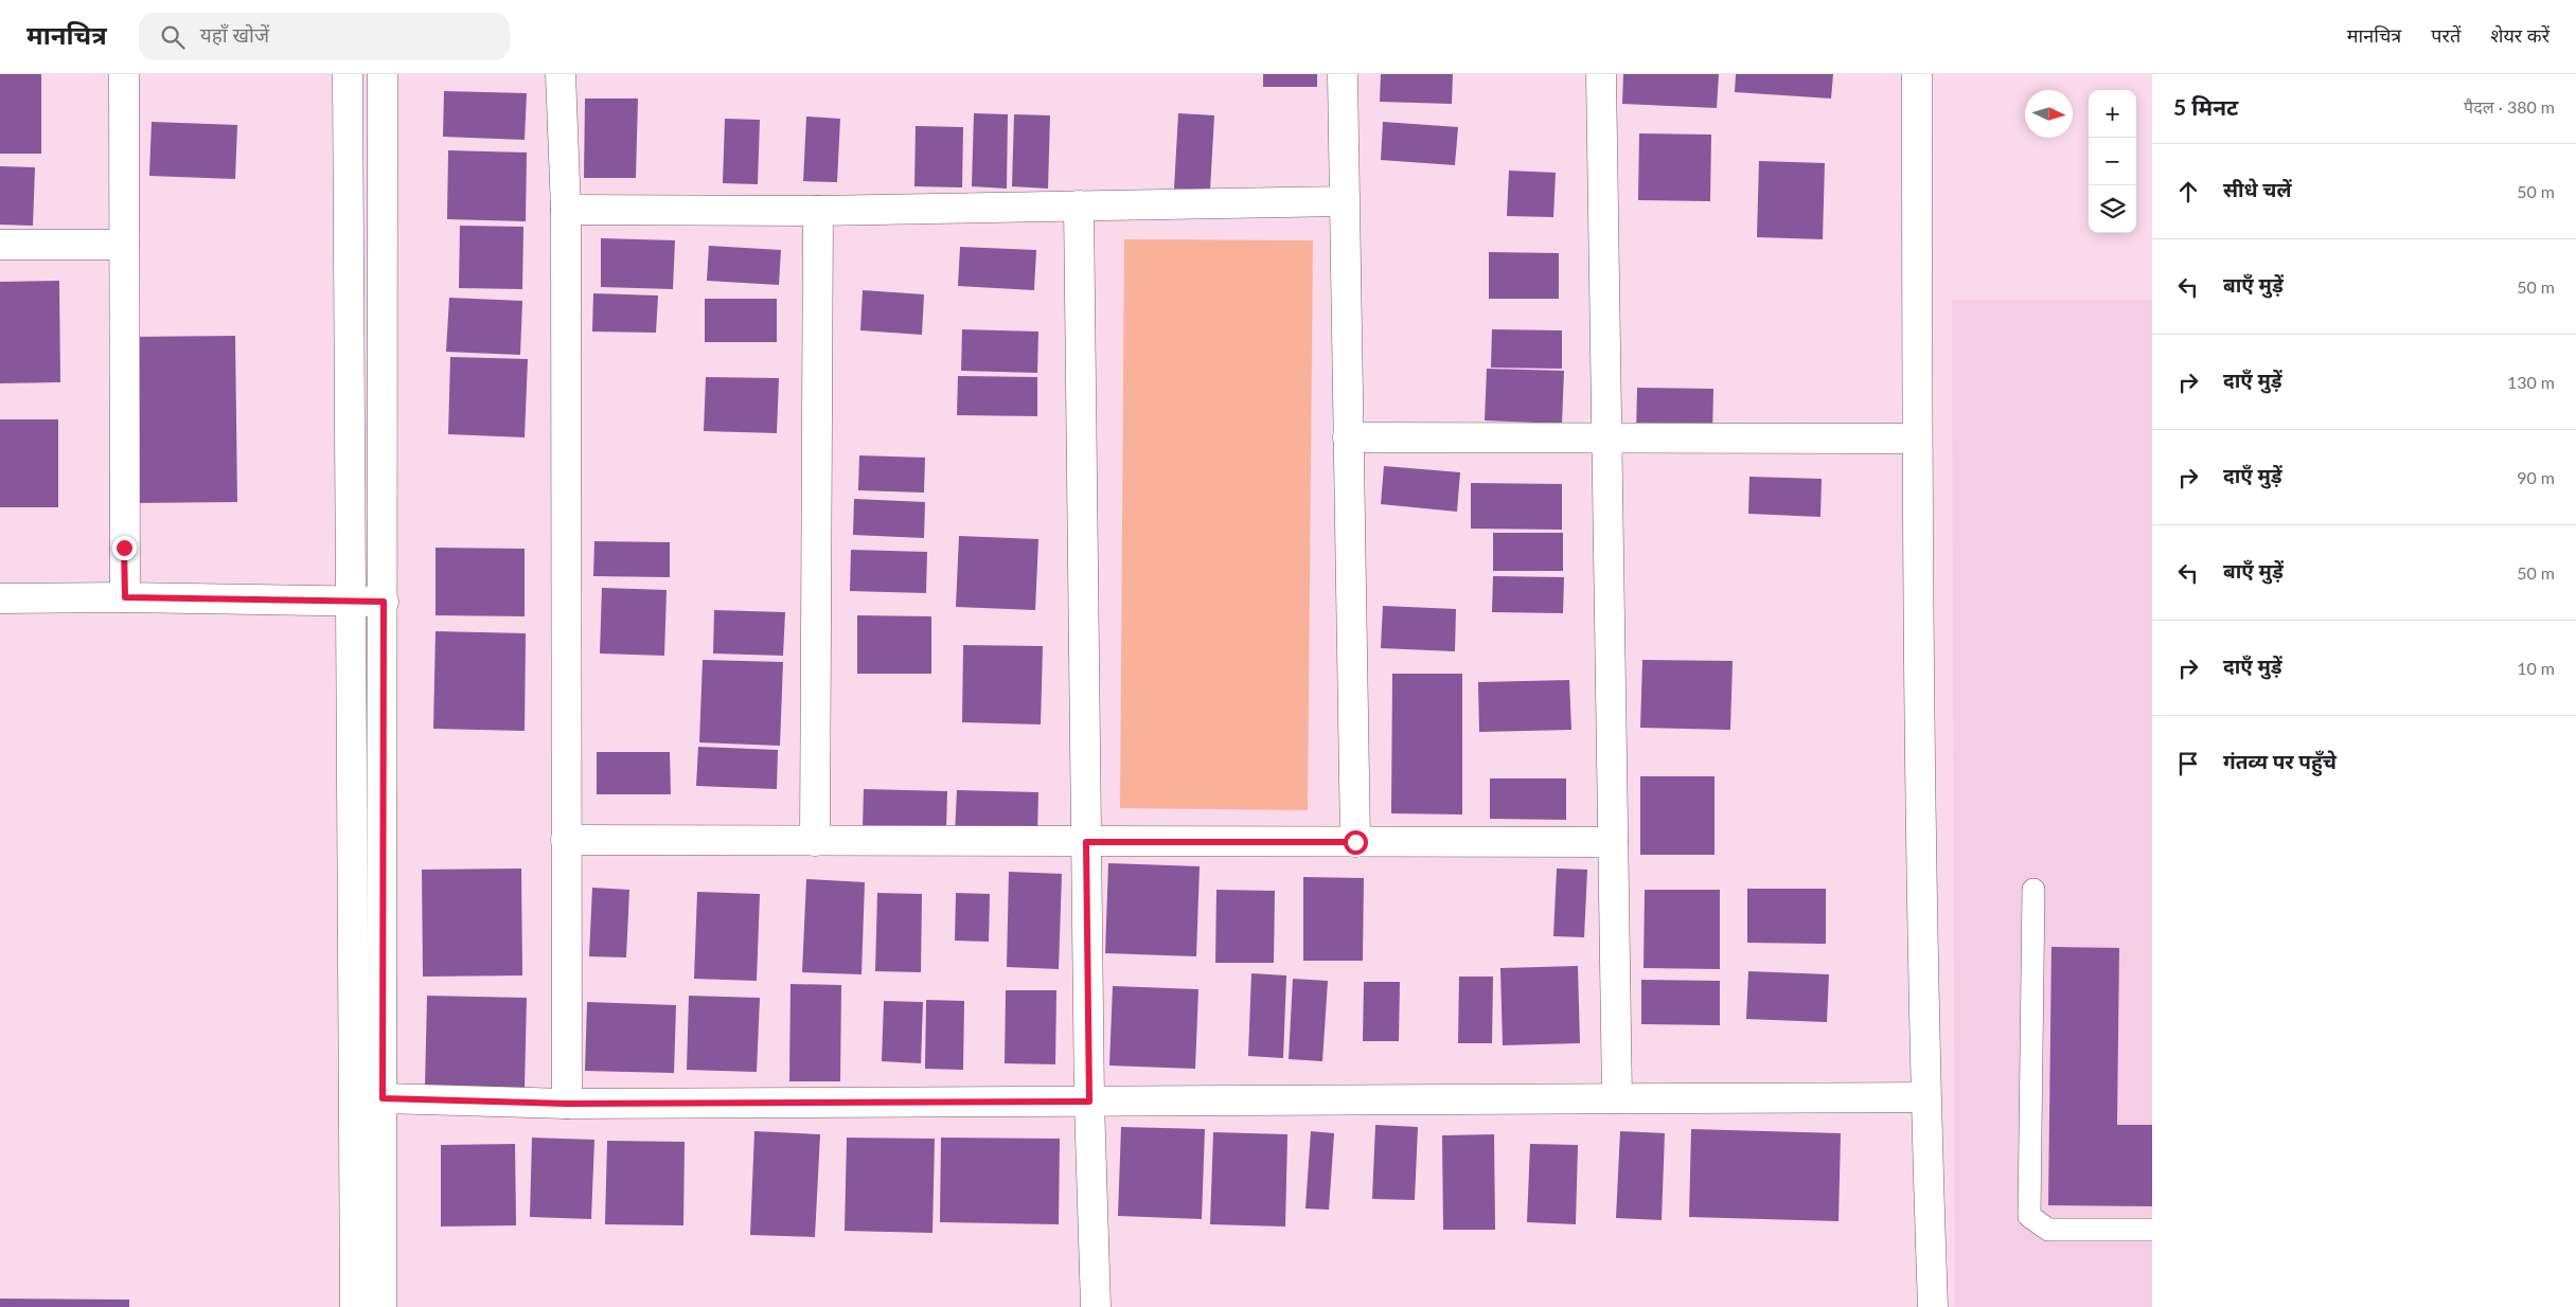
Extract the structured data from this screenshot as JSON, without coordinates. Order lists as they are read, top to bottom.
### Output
{
  "north": "right",
  "page": {
    "header": "मानचित्र",
    "search": "यहाँ खोजें",
    "nav": ["मानचित्र", "परतें", "शेयर करें"],
    "heading": ["5 मिनट", "पैदल · 380 m"],
    "map_buttons": ["+", "−"],
    "list": [
      ["सीधे चलें", "50 m"],
      ["बाएँ मुड़ें", "50 m"],
      ["दाएँ मुड़ें", "130 m"],
      ["दाएँ मुड़ें", "90 m"],
      ["बाएँ मुड़ें", "50 m"],
      ["दाएँ मुड़ें", "10 m"],
      "गंतव्य पर पहुँचे"
    ]
  }
}
